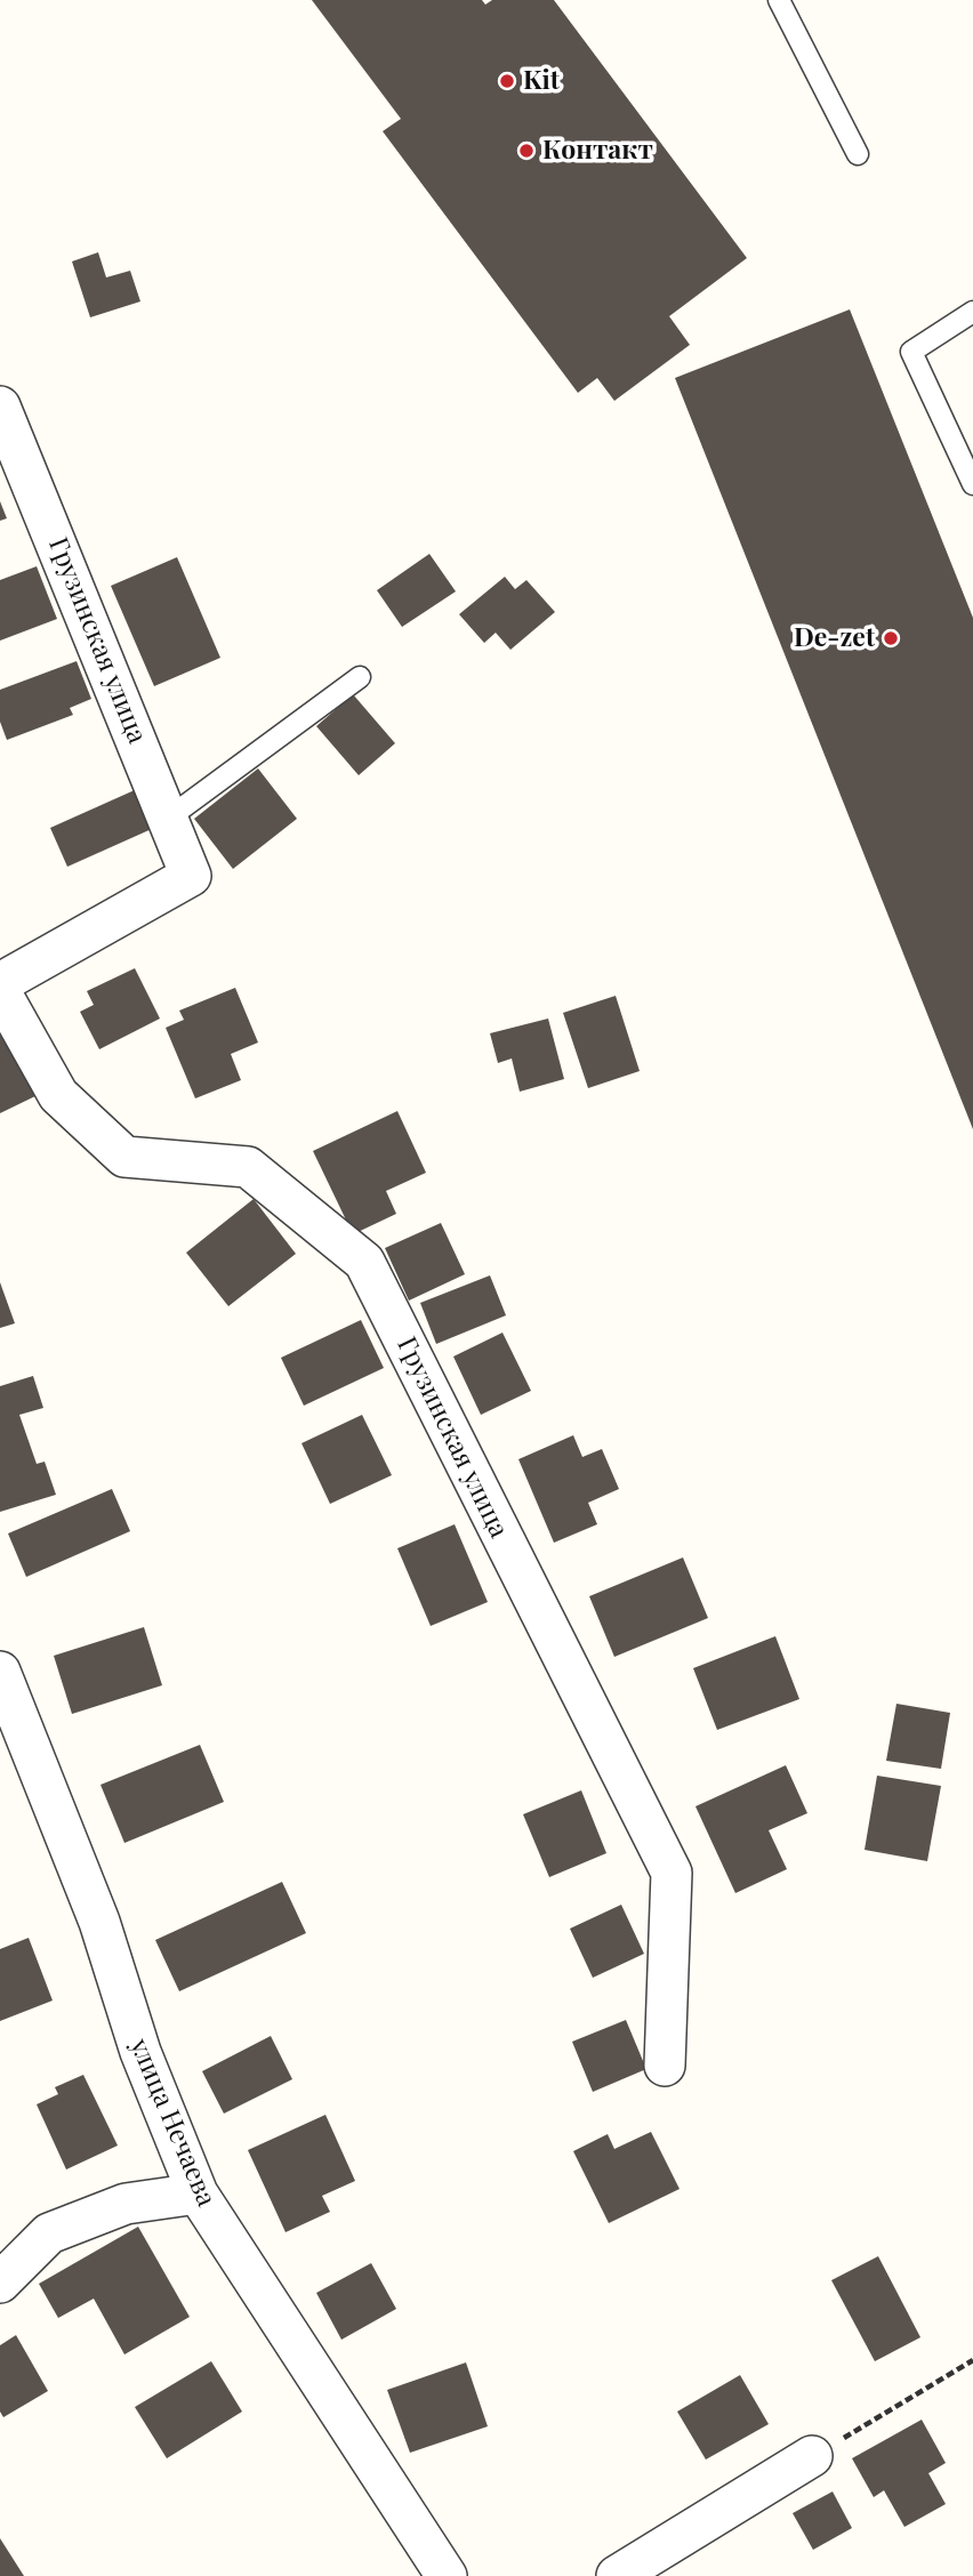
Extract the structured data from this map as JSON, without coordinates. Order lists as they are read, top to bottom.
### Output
{
  "streets": {
    "street": ["Грузинская улица", "улица Нечаева"]
  },
  "places": ["Kit", "Контакт", "De-zet"]
}
